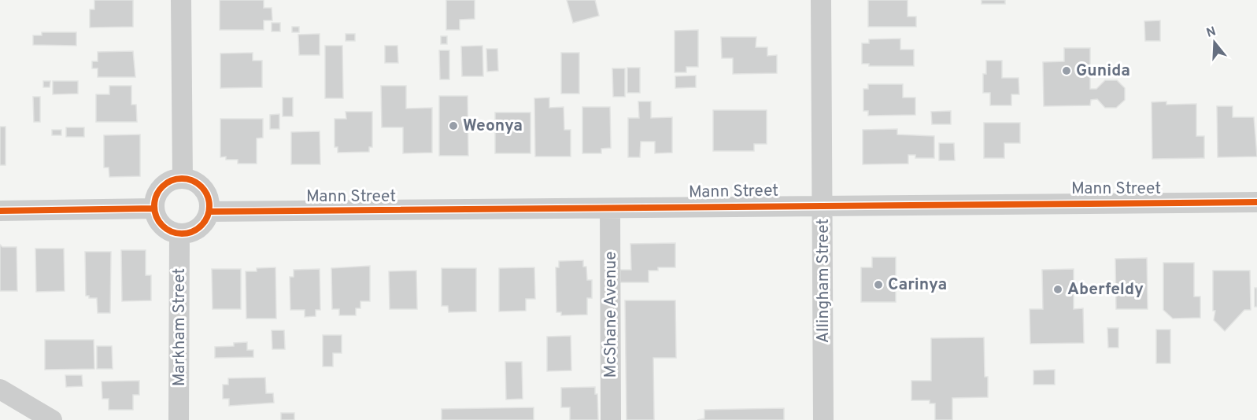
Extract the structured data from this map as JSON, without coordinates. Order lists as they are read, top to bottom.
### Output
{
  "streets": {
    "street": [
      "Mann Street",
      "Allingham Street",
      "McShane Avenue",
      "Markham Street"
    ]
  },
  "crossings": [
    ["Mann Street", "Allingham Street"],
    ["Mann Street", "McShane Avenue"],
    ["Mann Street", "Markham Street"]
  ],
  "places": [
    "Gunida",
    "Weonya",
    "Carinya",
    "Aberfeldy"
  ],
  "north": "top"
}
